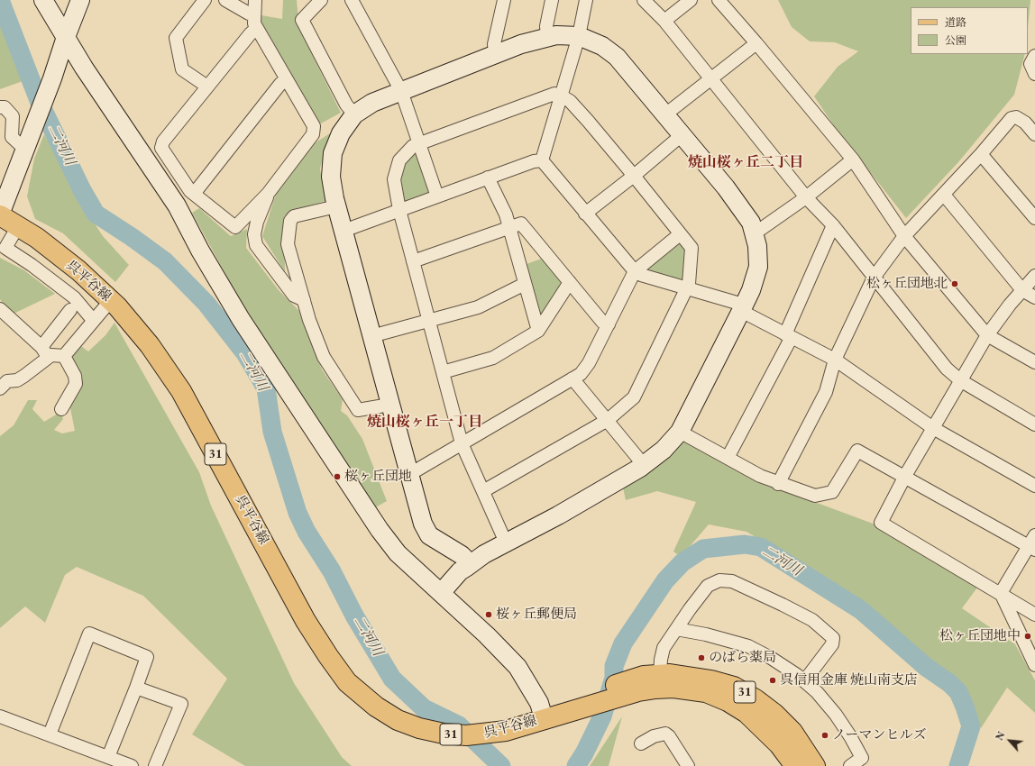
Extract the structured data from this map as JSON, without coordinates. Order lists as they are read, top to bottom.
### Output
{
  "streets": {
    "main road": ["呉平谷線", "31"]
  },
  "districts": ["焼山桜ヶ丘二丁目", "焼山桜ヶ丘一丁目"],
  "water": ["二河川"],
  "places": [
    "松ヶ丘団地北",
    "桜ヶ丘団地",
    "桜ヶ丘郵便局",
    "松ヶ丘団地中",
    "のばら薬局",
    "呉信用金庫 焼山南支店",
    "ノーマンヒルズ"
  ],
  "legend": ["道路", "公園"],
  "north": "top left"
}
